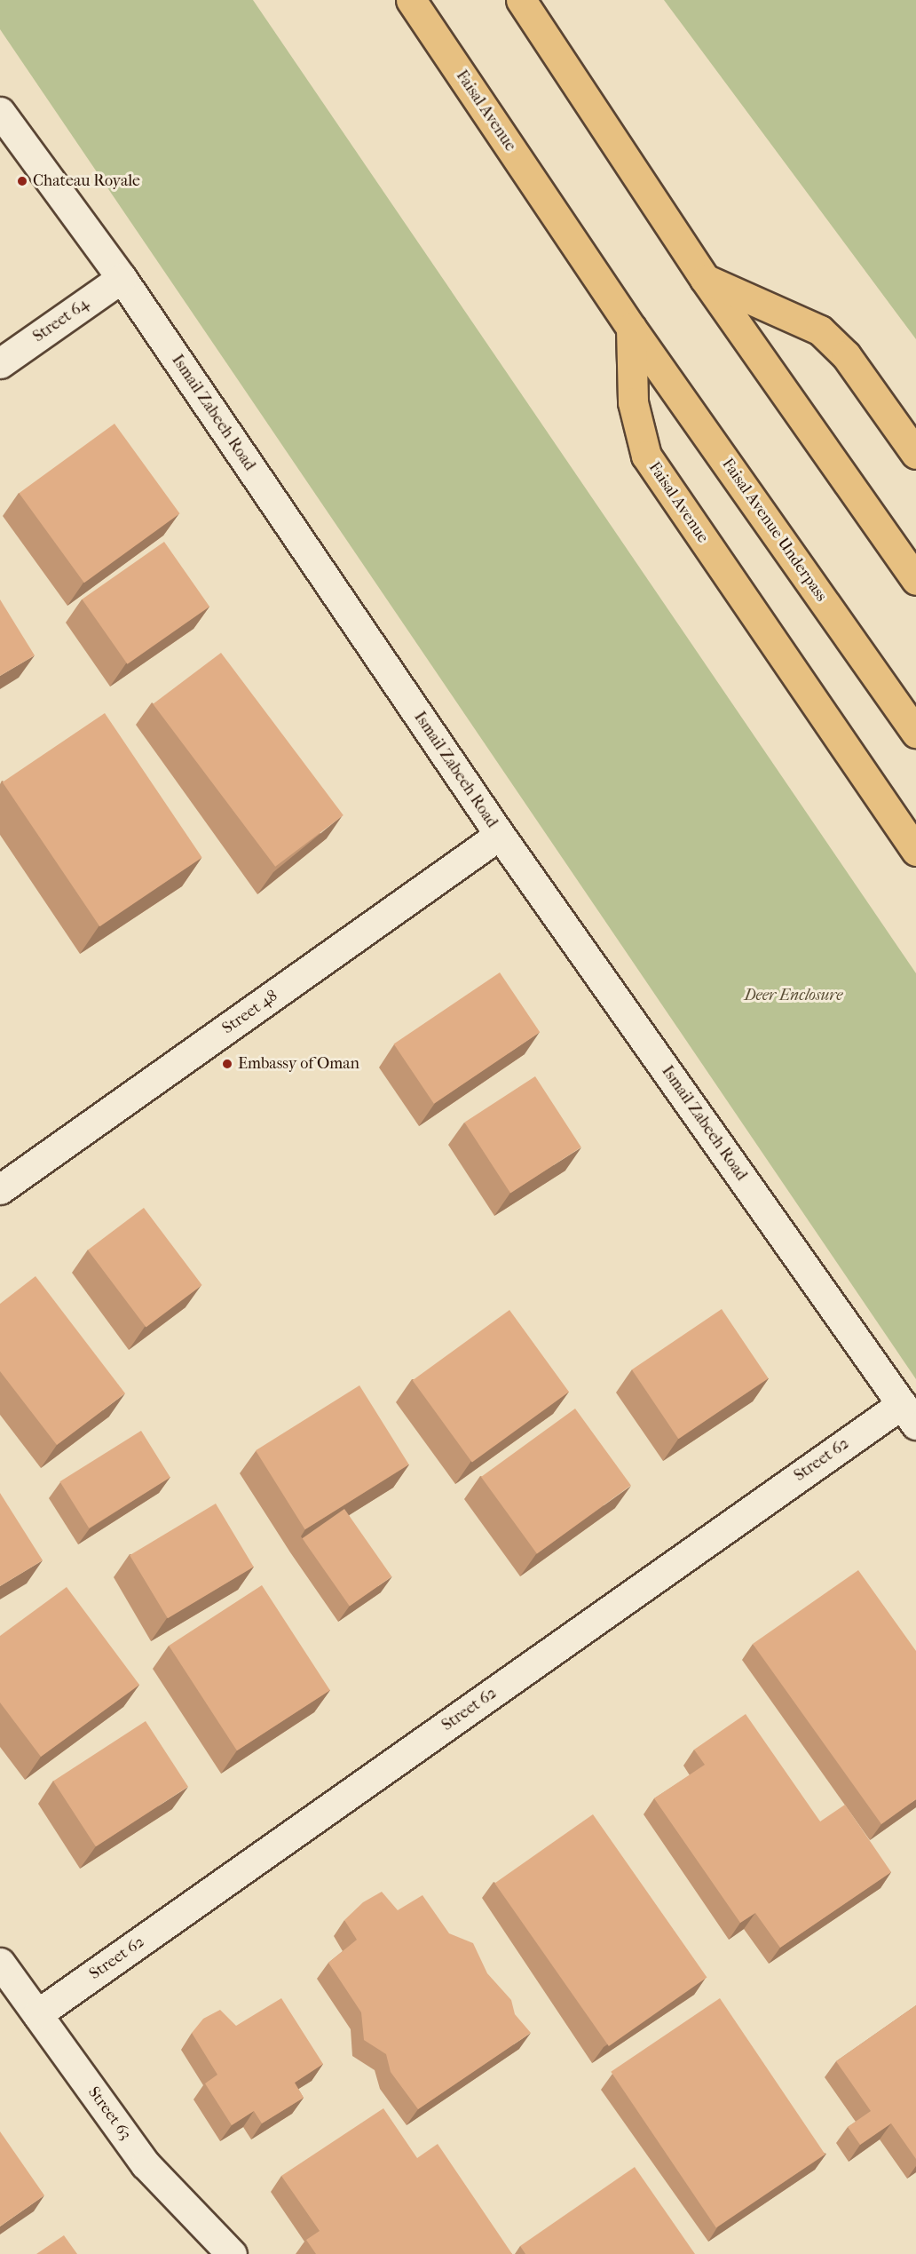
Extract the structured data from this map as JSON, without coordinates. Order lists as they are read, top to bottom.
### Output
{
  "streets": {
    "main road": ["Faisal Avenue", "Faisal Avenue Underpass"],
    "street": [
      "Street 64",
      "Ismail Zabeeh Road",
      "Street 48",
      "Street 62",
      "Street 63"
    ]
  },
  "crossings": [
    ["Faisal Avenue", "Faisal Avenue Underpass"],
    ["Street 64", "Ismail Zabeeh Road"],
    ["Ismail Zabeeh Road", "Street 48"],
    ["Ismail Zabeeh Road", "Street 62"],
    ["Street 62", "Street 63"]
  ],
  "parks": ["Deer Enclosure"],
  "places": ["Chateau Royale", "Embassy of Oman"]
}
